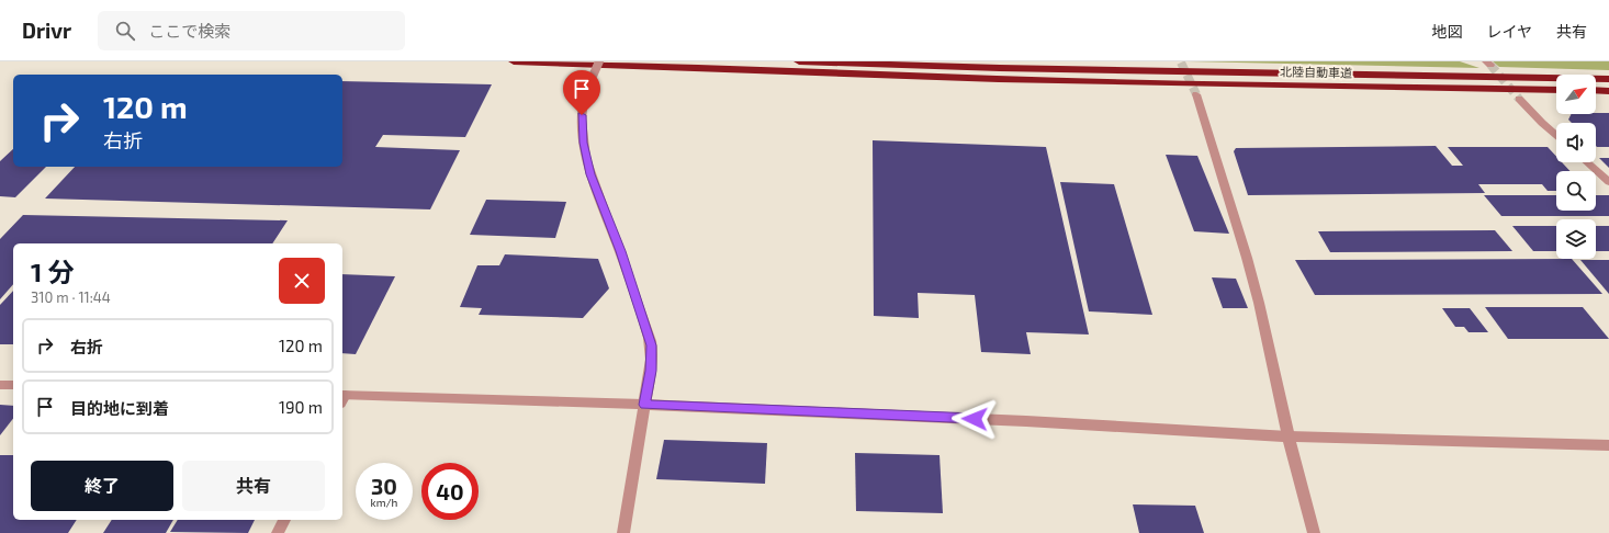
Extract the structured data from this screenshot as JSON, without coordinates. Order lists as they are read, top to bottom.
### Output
{
  "streets": {
    "highway": ["北陸自動車道"]
  },
  "north": "top right",
  "page": {
    "header": "Drivr",
    "search": "ここで検索",
    "nav": ["地図", "レイヤ", "共有"],
    "turn": ["120 m", "右折"],
    "heading": ["1 分", "310 m · 11:44"],
    "list": [
      {
        "name": "右折",
        "value": "120 m"
      },
      {
        "name": "目的地に到着",
        "value": "190 m"
      }
    ],
    "buttons": ["終了", "共有"],
    "speed": "30 km/h",
    "limit": "40"
  }
}
